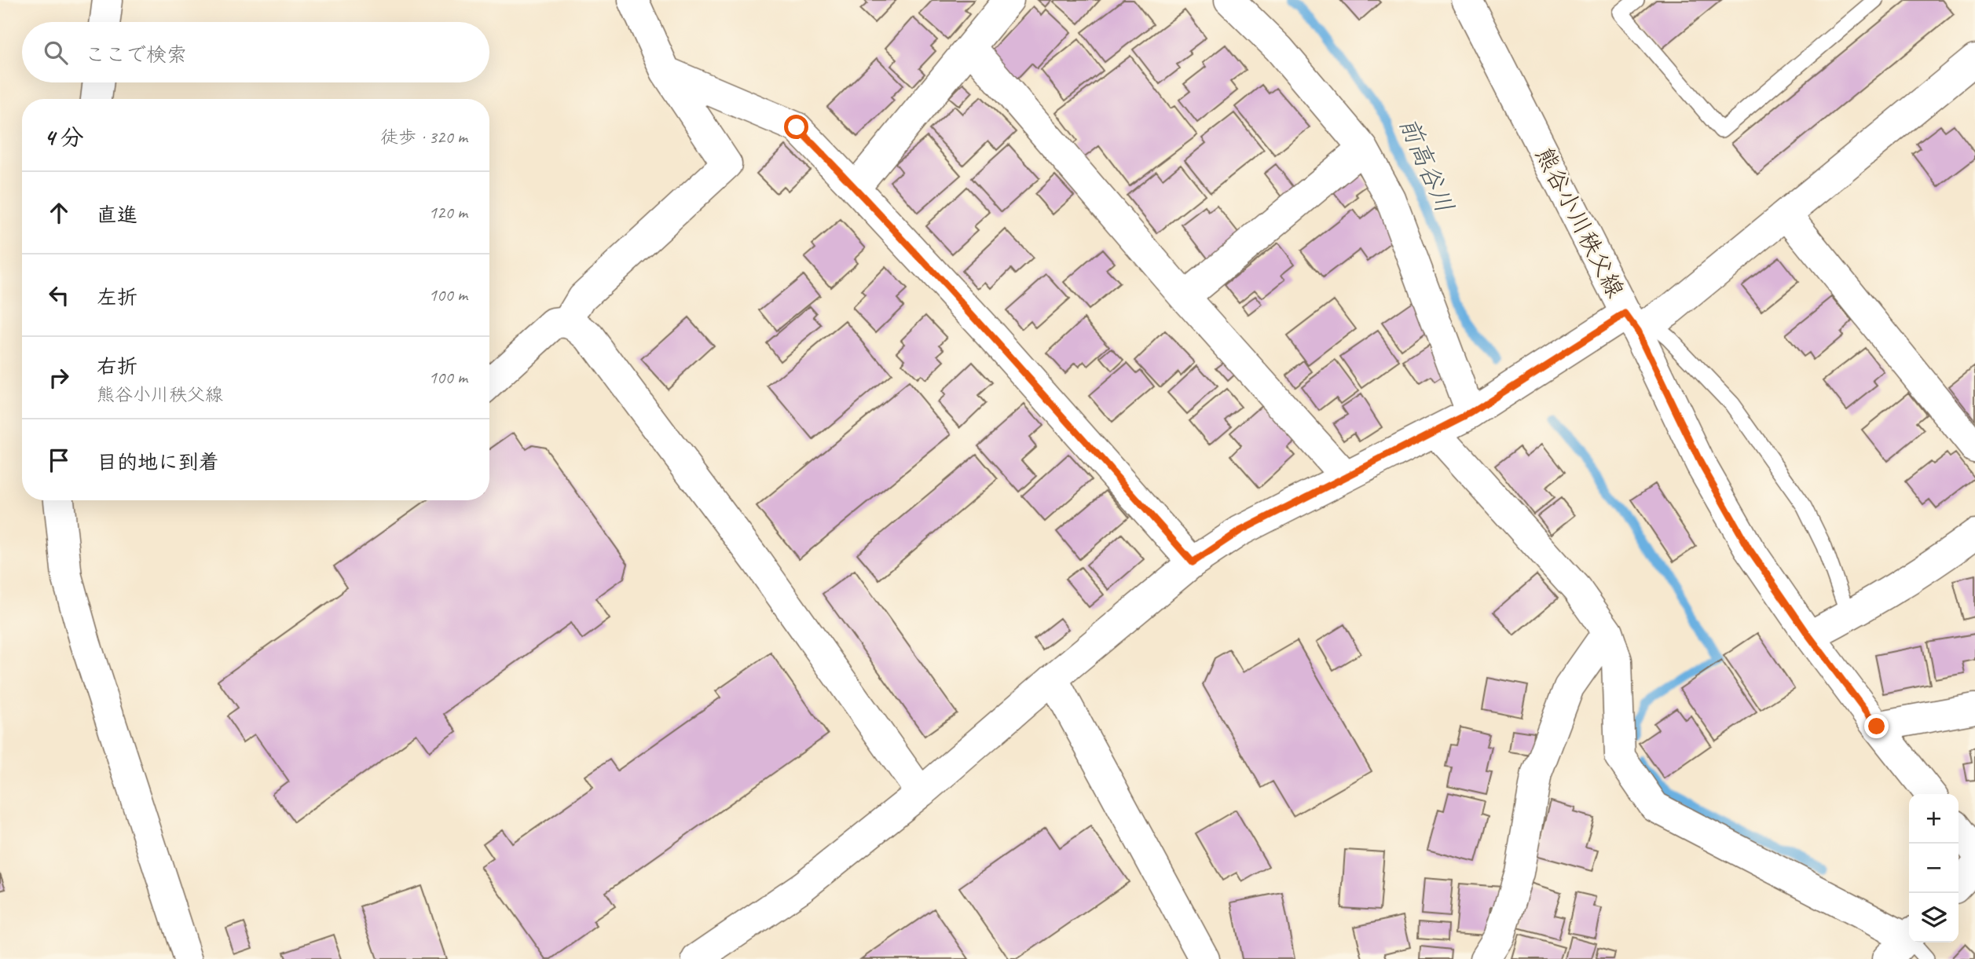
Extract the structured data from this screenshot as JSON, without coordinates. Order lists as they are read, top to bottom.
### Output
{
  "streets": {
    "street": ["熊谷小川秩父線"]
  },
  "water": ["前高谷川"],
  "page": {
    "search": "ここで検索",
    "heading": ["4 分", "徒歩 · 320 m"],
    "list": [
      ["直進", "120 m"],
      ["左折", "100 m"],
      ["右折", "熊谷小川秩父線", "100 m"],
      "目的地に到着"
    ],
    "map_buttons": ["+", "−"]
  }
}
